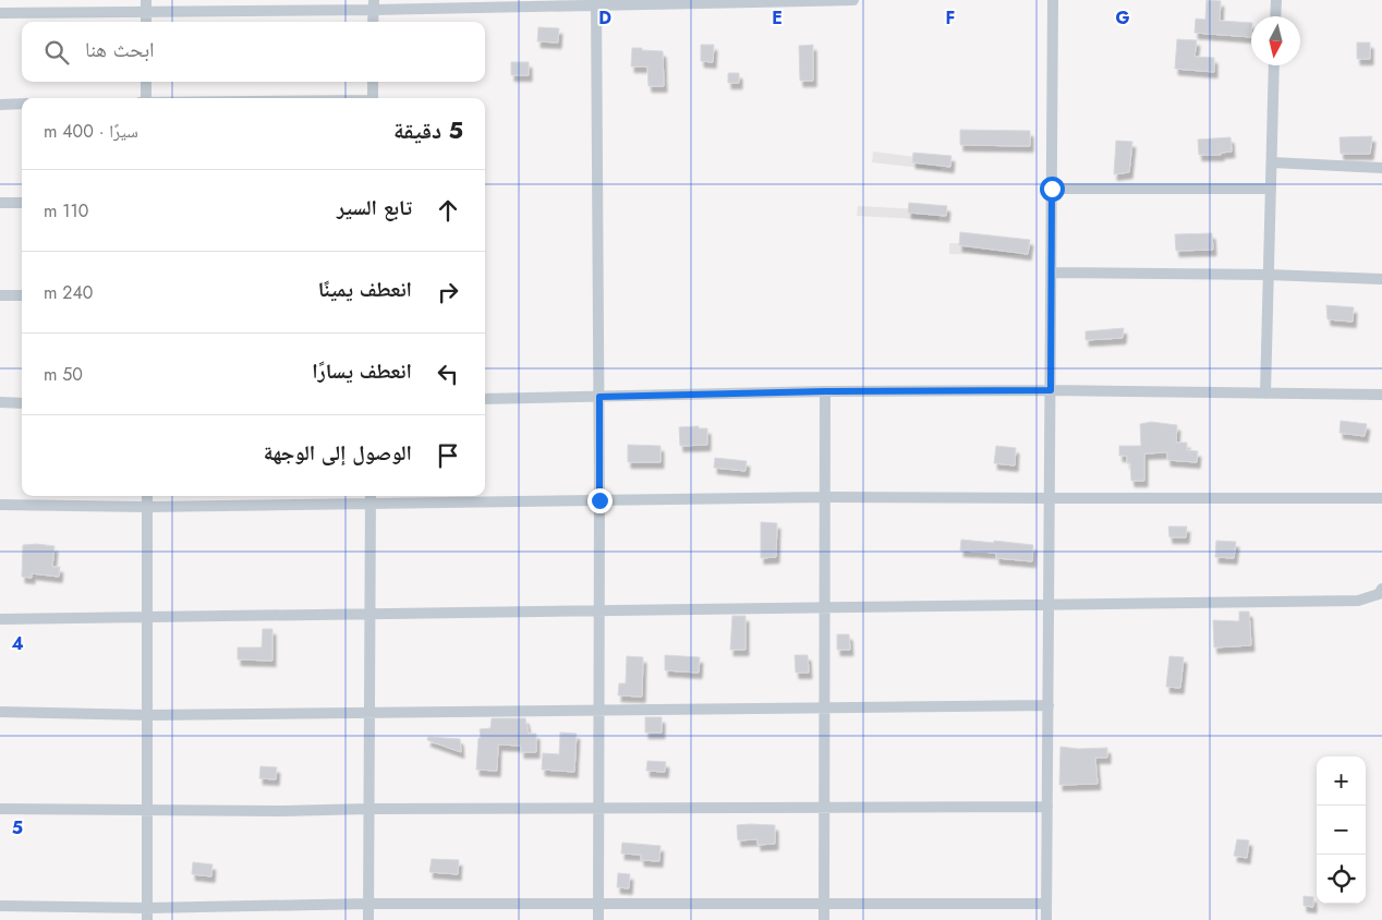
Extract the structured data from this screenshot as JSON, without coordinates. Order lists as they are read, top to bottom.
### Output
{
  "north": "bottom",
  "page": {
    "search": "ابحث هنا",
    "heading": ["5 دقيقة", "سيرًا · 400 m"],
    "list": [
      ["تابع السير", "110 m"],
      ["انعطف يمينًا", "240 m"],
      ["انعطف يسارًا", "50 m"],
      "الوصول إلى الوجهة"
    ],
    "map_buttons": ["+", "−"]
  },
  "grid": {
    "columns": [
      "D",
      "E",
      "F",
      "G"
    ],
    "rows": ["4", "5"]
  }
}
